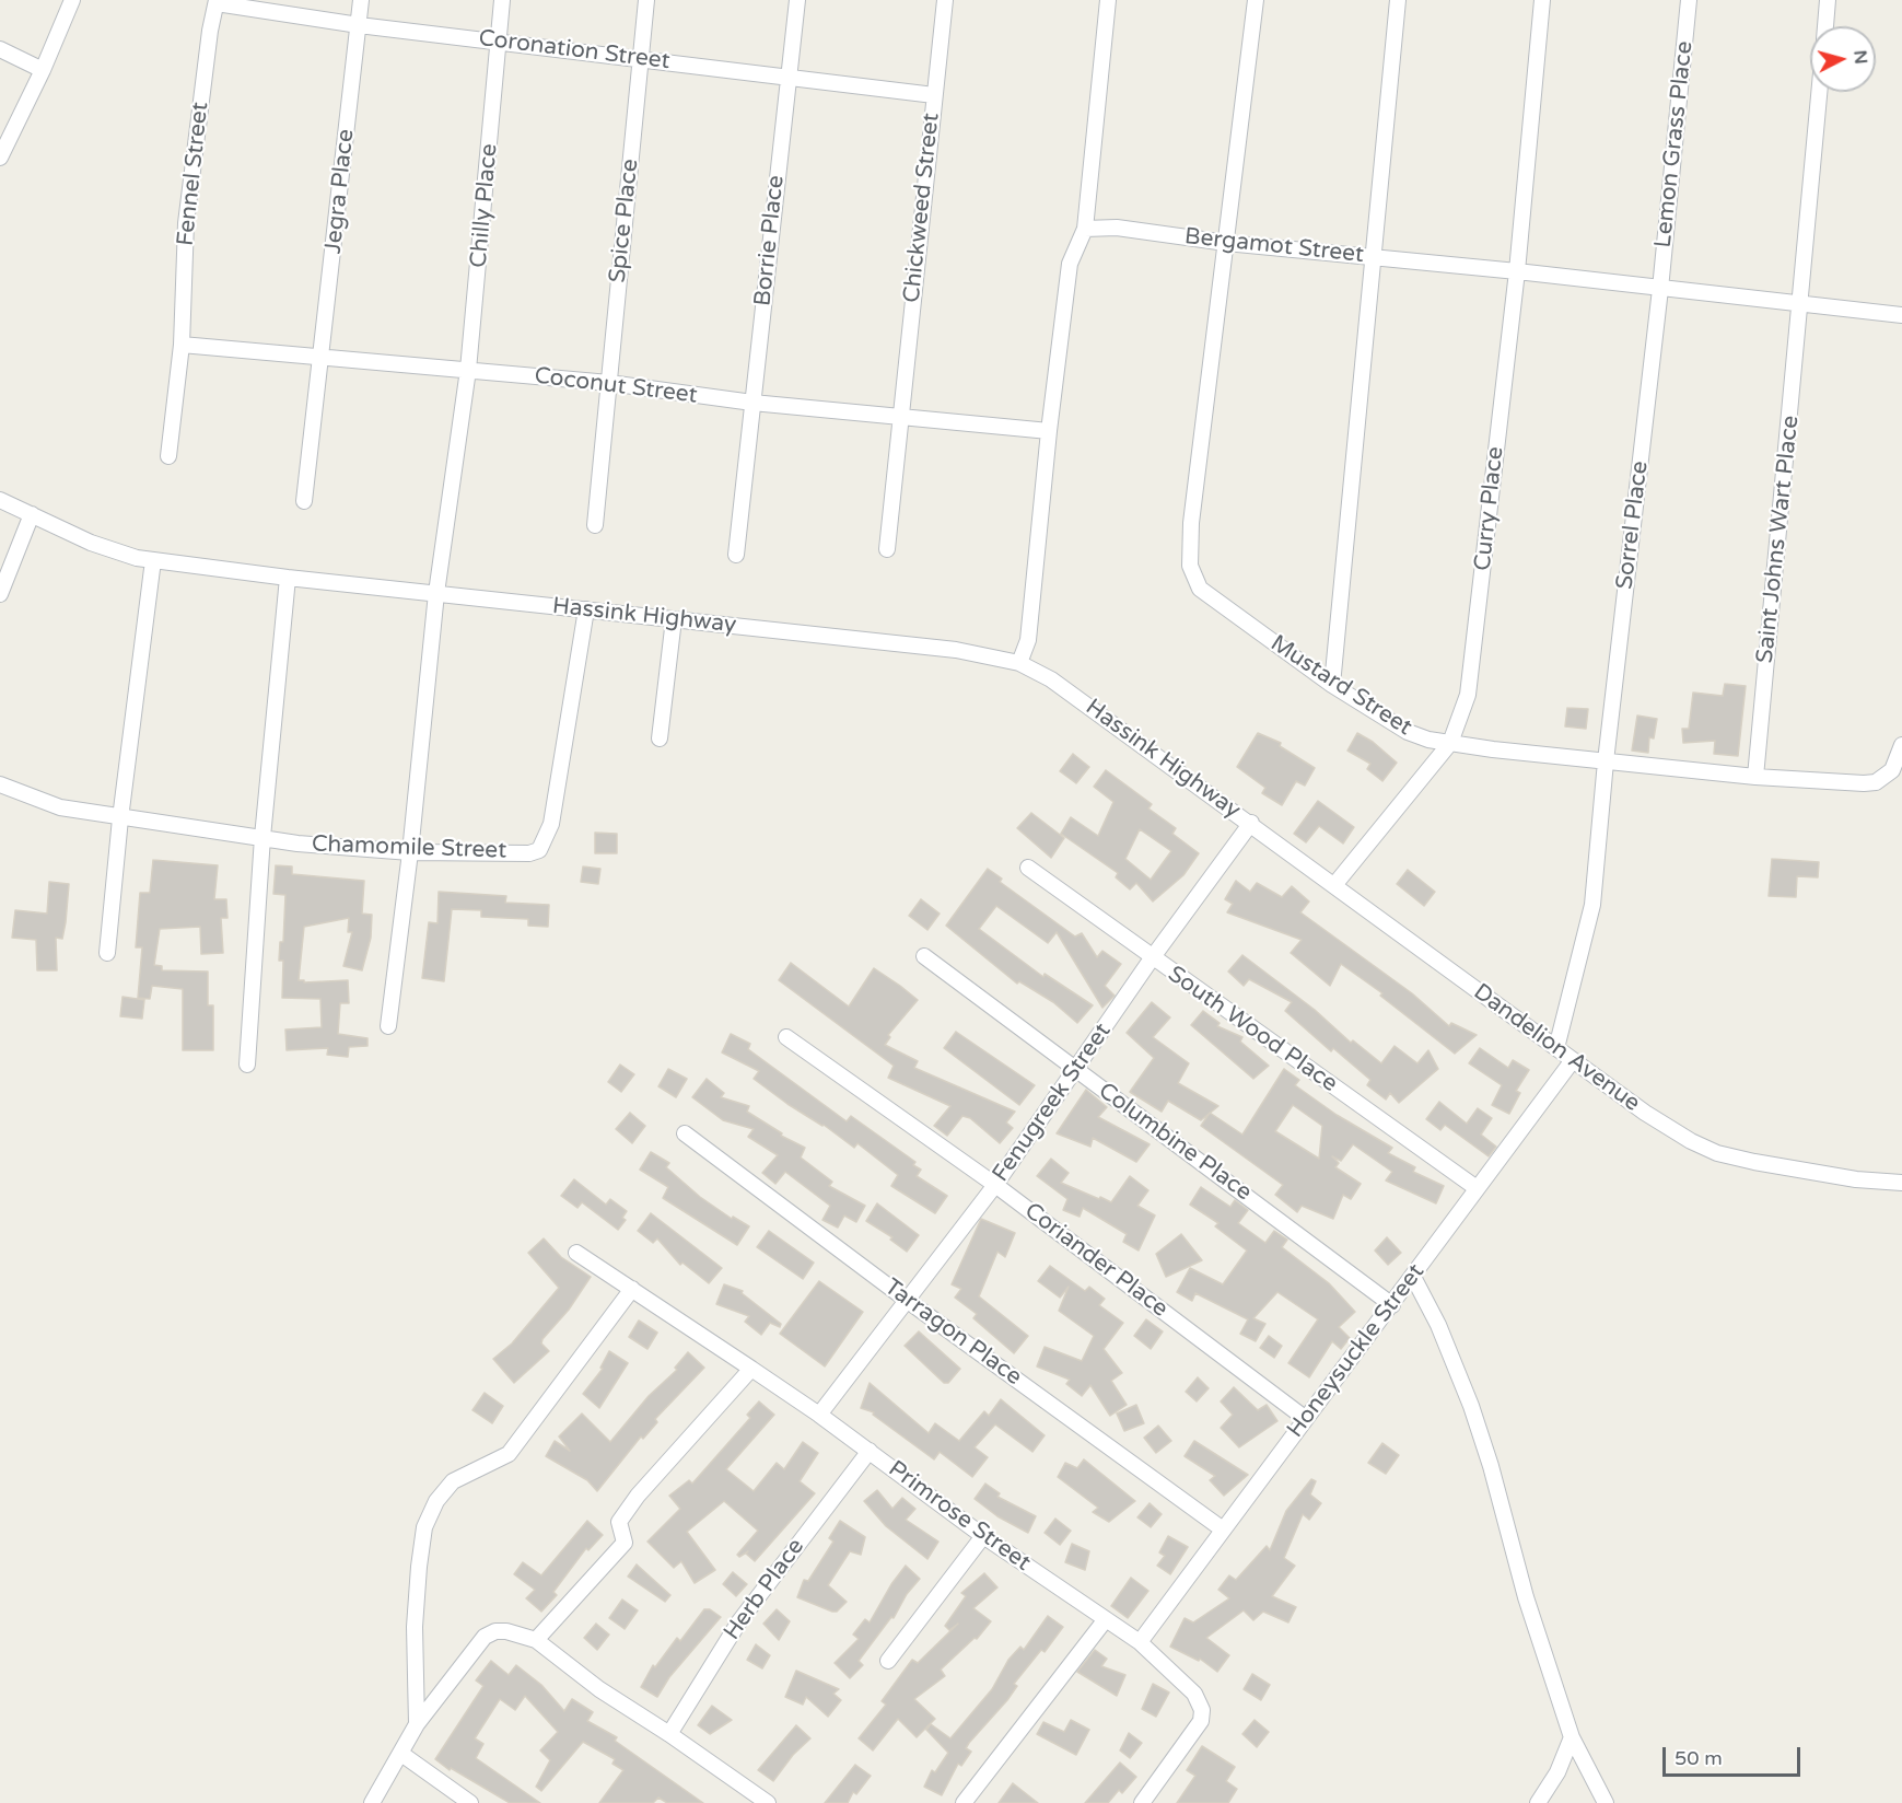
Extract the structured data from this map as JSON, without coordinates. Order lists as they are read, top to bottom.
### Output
{
  "streets": {
    "street": [
      "Coronation Street",
      "Lemon Grass Place",
      "Fennel Street",
      "Jegra Place",
      "Chilly Place",
      "Chickweed Street",
      "Spice Place",
      "Borrie Place",
      "Bergamot Street",
      "Coconut Street",
      "Curry Place",
      "Sorrel Place",
      "Saint Johns Wart Place",
      "Hassink Highway",
      "Mustard Street",
      "Chamomile Street",
      "South Wood Place",
      "Dandelion Avenue",
      "Fenugreek Street",
      "Columbine Place",
      "Coriander Place",
      "Tarragon Place",
      "Honeysuckle Street",
      "Primrose Street",
      "Herb Place"
    ]
  },
  "crossings": [
    ["Coronation Street", "Fennel Street"],
    ["Coronation Street", "Jegra Place"],
    ["Coronation Street", "Chilly Place"],
    ["Coronation Street", "Chickweed Street"],
    ["Coronation Street", "Spice Place"],
    ["Coronation Street", "Borrie Place"],
    ["Lemon Grass Place", "Bergamot Street"],
    ["Lemon Grass Place", "Sorrel Place"],
    ["Fennel Street", "Coconut Street"],
    ["Jegra Place", "Coconut Street"],
    ["Chilly Place", "Coconut Street"],
    ["Chilly Place", "Hassink Highway"],
    ["Chilly Place", "Chamomile Street"],
    ["Chickweed Street", "Coconut Street"],
    ["Spice Place", "Coconut Street"],
    ["Borrie Place", "Coconut Street"],
    ["Bergamot Street", "Curry Place"],
    ["Bergamot Street", "Sorrel Place"],
    ["Bergamot Street", "Saint Johns Wart Place"],
    ["Bergamot Street", "Mustard Street"],
    ["Curry Place", "Mustard Street"],
    ["Curry Place", "Dandelion Avenue"],
    ["Sorrel Place", "Mustard Street"],
    ["Sorrel Place", "Dandelion Avenue"],
    ["Saint Johns Wart Place", "Mustard Street"],
    ["Hassink Highway", "Chamomile Street"],
    ["Hassink Highway", "Dandelion Avenue"],
    ["Hassink Highway", "Fenugreek Street"],
    ["South Wood Place", "Fenugreek Street"],
    ["South Wood Place", "Honeysuckle Street"],
    ["Dandelion Avenue", "Fenugreek Street"],
    ["Dandelion Avenue", "Honeysuckle Street"],
    ["Fenugreek Street", "Columbine Place"],
    ["Fenugreek Street", "Coriander Place"],
    ["Fenugreek Street", "Tarragon Place"],
    ["Fenugreek Street", "Primrose Street"],
    ["Columbine Place", "Honeysuckle Street"],
    ["Coriander Place", "Honeysuckle Street"],
    ["Tarragon Place", "Honeysuckle Street"],
    ["Honeysuckle Street", "Primrose Street"],
    ["Primrose Street", "Herb Place"]
  ],
  "scale_bar": "50 m",
  "north": "right"
}
